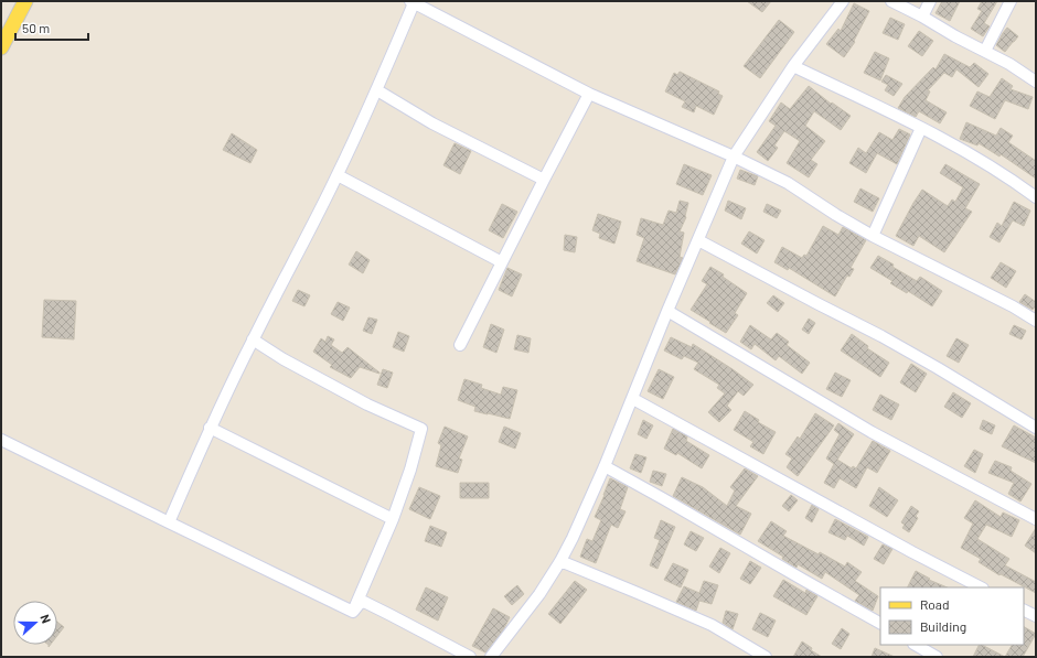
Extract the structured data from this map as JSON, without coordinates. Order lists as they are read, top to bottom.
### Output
{
  "legend": ["Road", "Building"],
  "scale_bar": "50 m",
  "north": "right"
}
